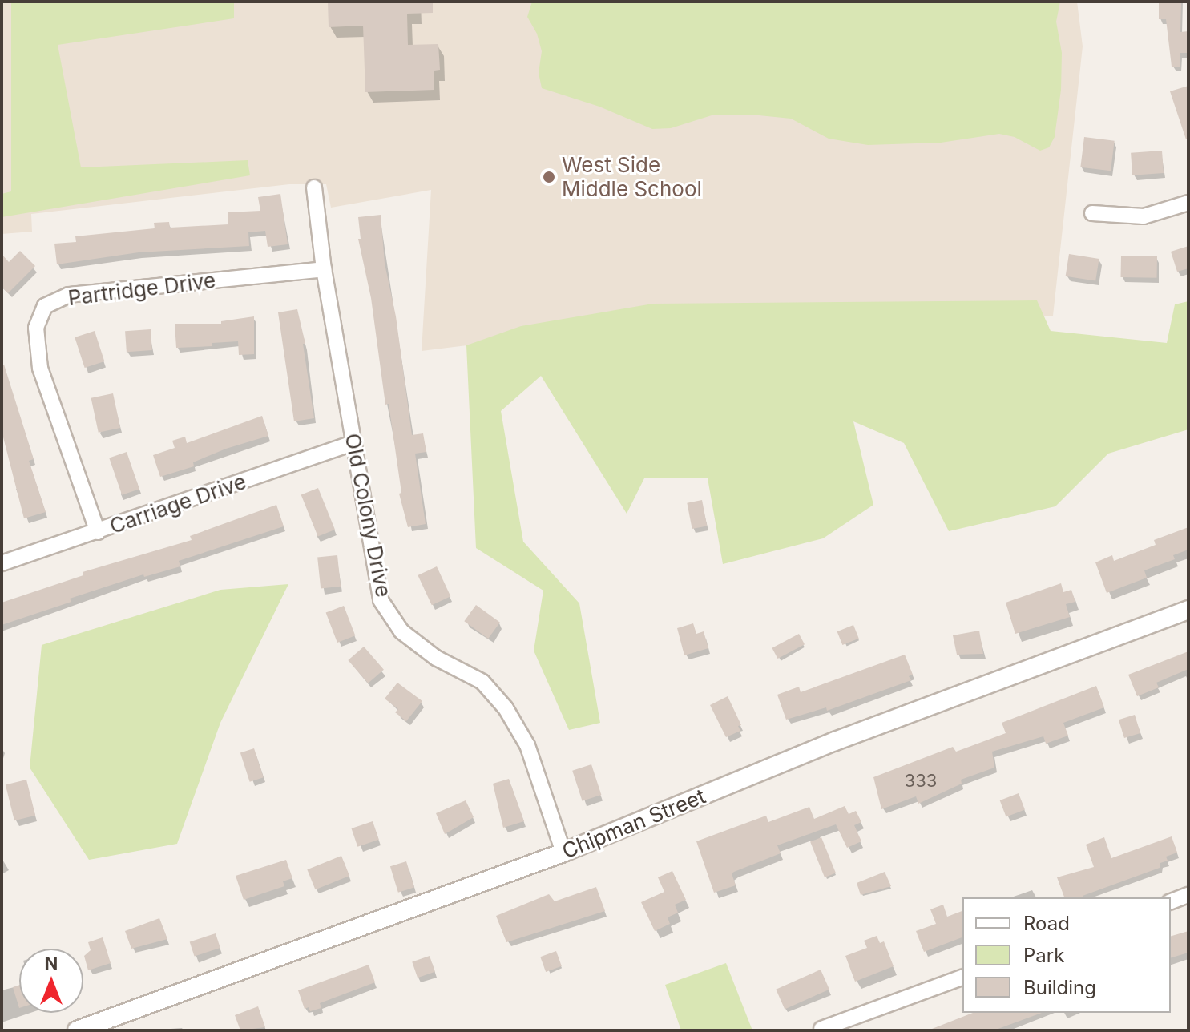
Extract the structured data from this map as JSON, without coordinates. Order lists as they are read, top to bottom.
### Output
{
  "streets": {
    "street": [
      "Partridge Drive",
      "Carriage Drive",
      "Old Colony Drive",
      "Chipman Street"
    ]
  },
  "crossings": [
    ["Partridge Drive", "Carriage Drive"],
    ["Partridge Drive", "Old Colony Drive"],
    ["Carriage Drive", "Old Colony Drive"],
    ["Old Colony Drive", "Chipman Street"]
  ],
  "places": ["West Side Middle School"],
  "house_numbers": ["333"],
  "legend": ["Road", "Park", "Building"],
  "north": "top"
}
